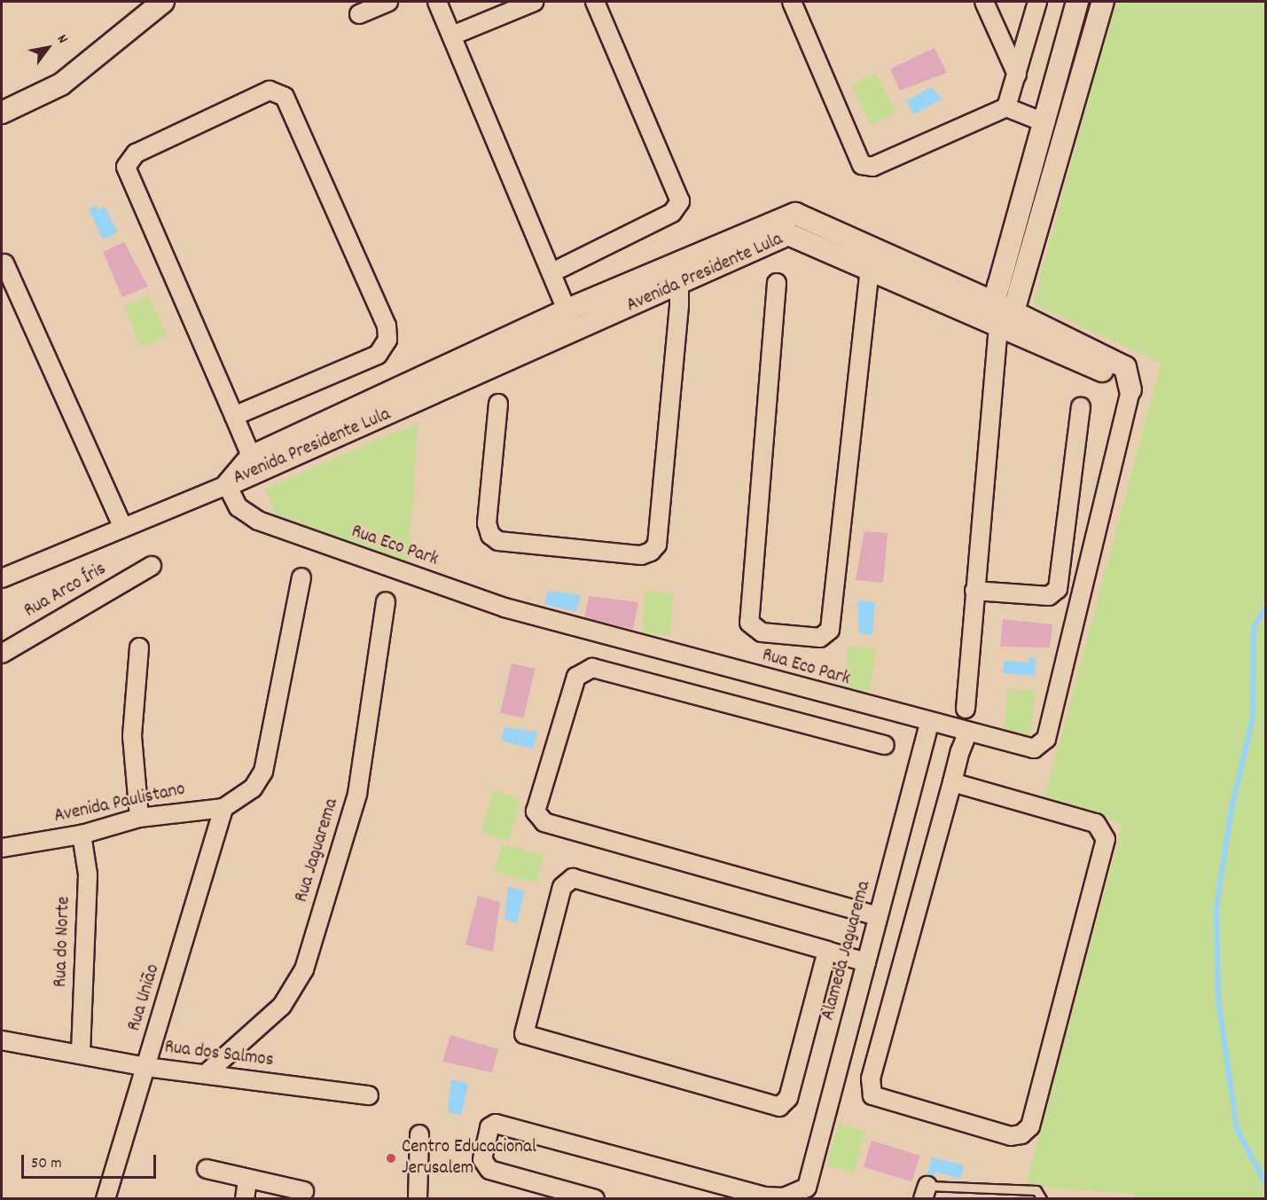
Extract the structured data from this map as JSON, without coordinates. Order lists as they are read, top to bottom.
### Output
{
  "streets": {
    "street": [
      "Avenida Presidente Lula",
      "Rua Eco Park",
      "Rua Arco Íris",
      "Avenida Paulistano",
      "Rua Jaguarema",
      "Rua do Norte",
      "Alameda Jaguarema",
      "Rua União",
      "Rua dos Salmos"
    ]
  },
  "crossings": [
    ["Avenida Presidente Lula", "Rua Eco Park"],
    ["Rua Eco Park", "Alameda Jaguarema"],
    ["Avenida Paulistano", "Rua do Norte"],
    ["Avenida Paulistano", "Rua União"],
    ["Rua Jaguarema", "Rua dos Salmos"],
    ["Rua do Norte", "Rua dos Salmos"],
    ["Rua União", "Rua dos Salmos"]
  ],
  "places": ["Centro Educacional Jerusalem"],
  "scale_bar": "50 m",
  "north": "top right"
}
